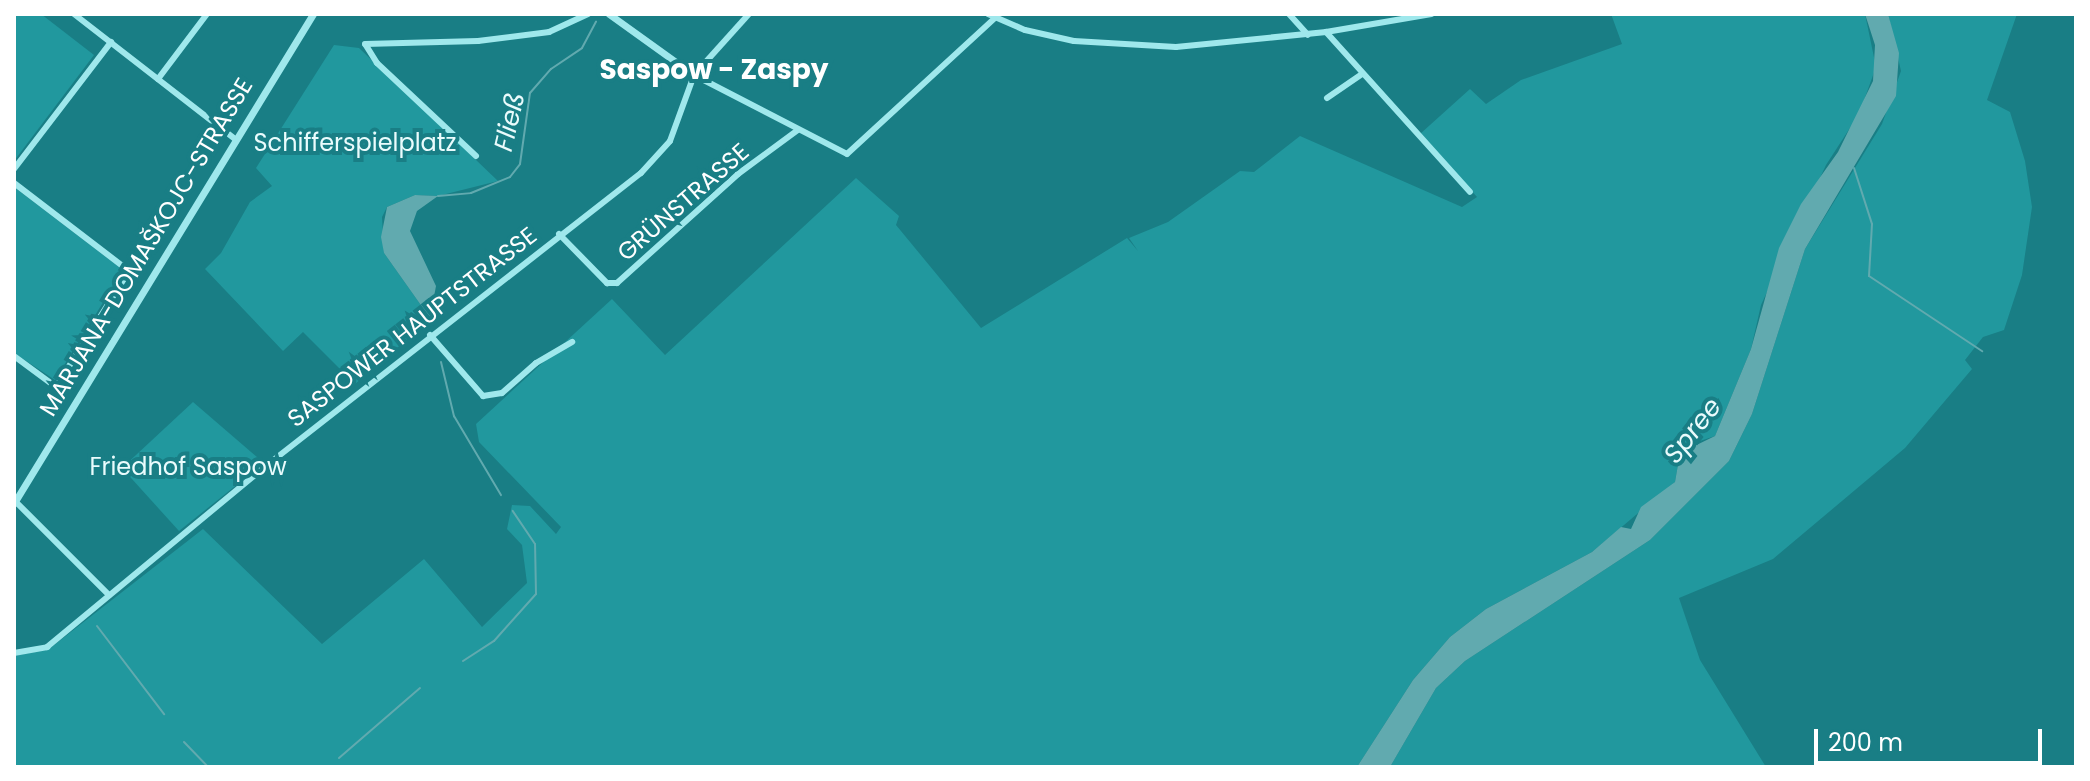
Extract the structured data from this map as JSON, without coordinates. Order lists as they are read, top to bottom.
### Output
{
  "streets": {
    "street": ["GRÜNSTRASSE", "MARJANA-DOMAŠKOJC-STRASSE", "SASPOWER HAUPTSTRASSE"]
  },
  "crossings": [
    ["GRÜNSTRASSE", "SASPOWER HAUPTSTRASSE"]
  ],
  "districts": ["Saspow - Zaspy"],
  "water": ["Fließ", "Spree"],
  "parks": ["Schifferspielplatz", "Friedhof Saspow"],
  "scale_bar": "200 m"
}
